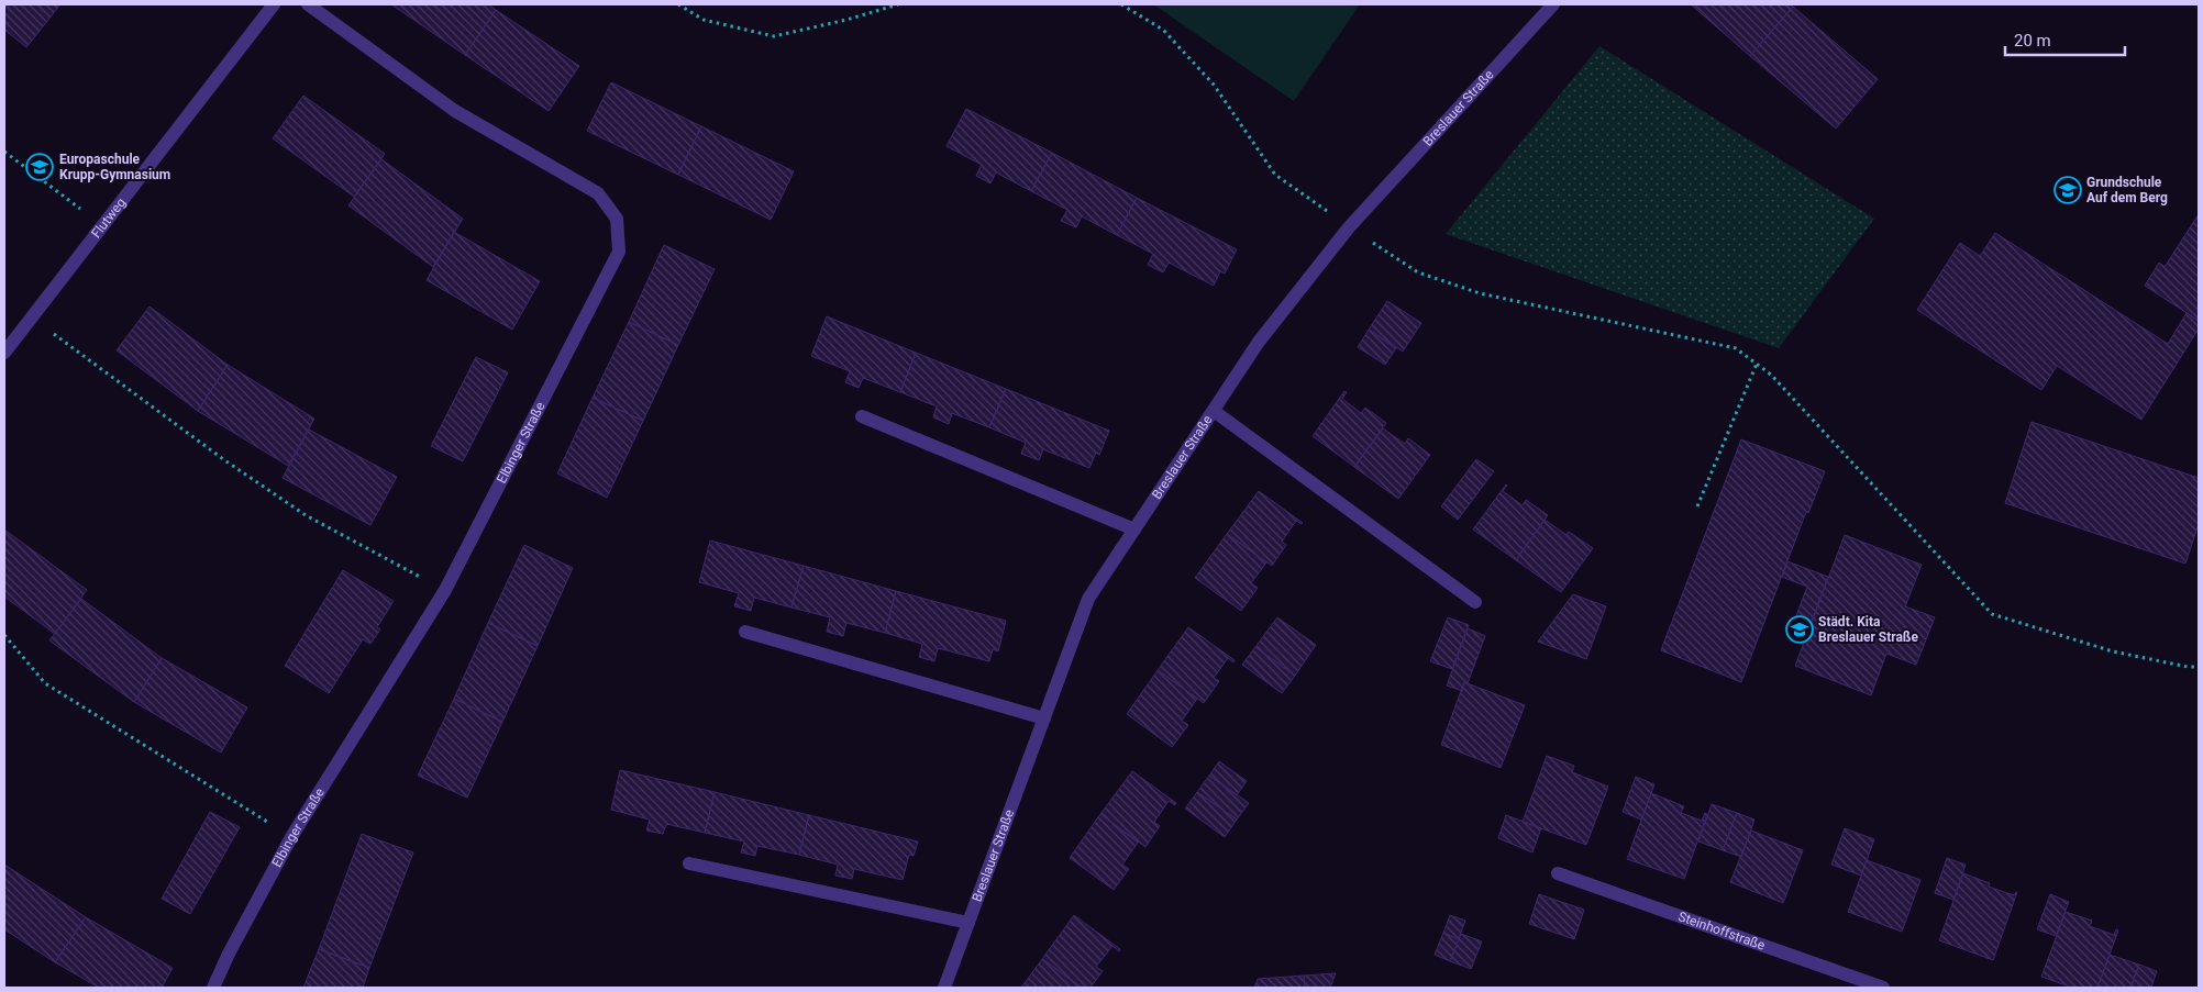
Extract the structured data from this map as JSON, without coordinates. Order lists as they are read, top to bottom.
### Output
{
  "streets": {
    "street": [
      "Breslauer Straße",
      "Flutweg",
      "Elbinger Straße",
      "Steinhoffstraße"
    ]
  },
  "places": {
    "school or university": ["Europaschule Krupp-Gymnasium", "Grundschule Auf dem Berg", "Städt. Kita Breslauer Straße"]
  },
  "scale_bar": "20 m"
}
